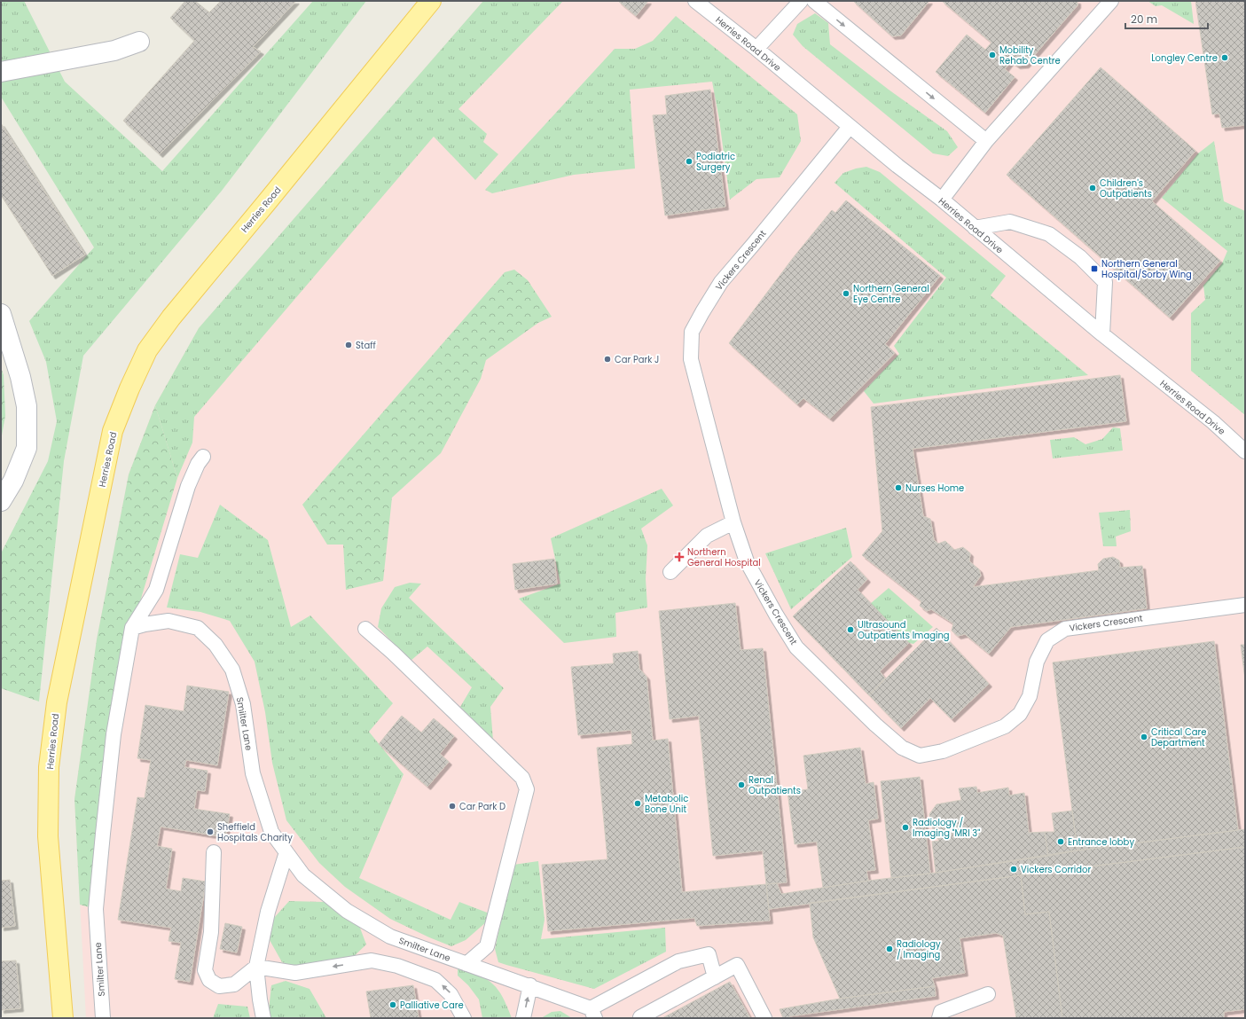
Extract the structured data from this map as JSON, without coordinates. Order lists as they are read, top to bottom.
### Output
{
  "streets": {
    "main road": ["Herries Road"],
    "lane": ["Herries Road Drive", "Vickers Crescent", "Smilter Lane"]
  },
  "crossings": [
    ["Herries Road Drive", "Vickers Crescent"]
  ],
  "places": {
    "other": [
      "Mobility Rehab Centre",
      "Longley Centre",
      "Podiatric Surgery",
      "Children's Outpatients",
      "Northern General Eye Centre",
      "Staff",
      "Car Park J",
      "Nurses Home",
      "Ultrasound Outpatients Imaging",
      "Critical Care Department",
      "Renal Outpatients",
      "Metabolic Bone Unit",
      "Car Park D",
      "Radiology / Imaging \"MRI 3\"",
      "Sheffield Hospitals Charity",
      "Entrance lobby",
      "Vickers Corridor",
      "Radiology / Imaging",
      "Palliative Care"
    ],
    "transit": ["Northern General Hospital/Sorby Wing"],
    "health": ["Northern General Hospital"]
  },
  "scale_bar": "20 m"
}
